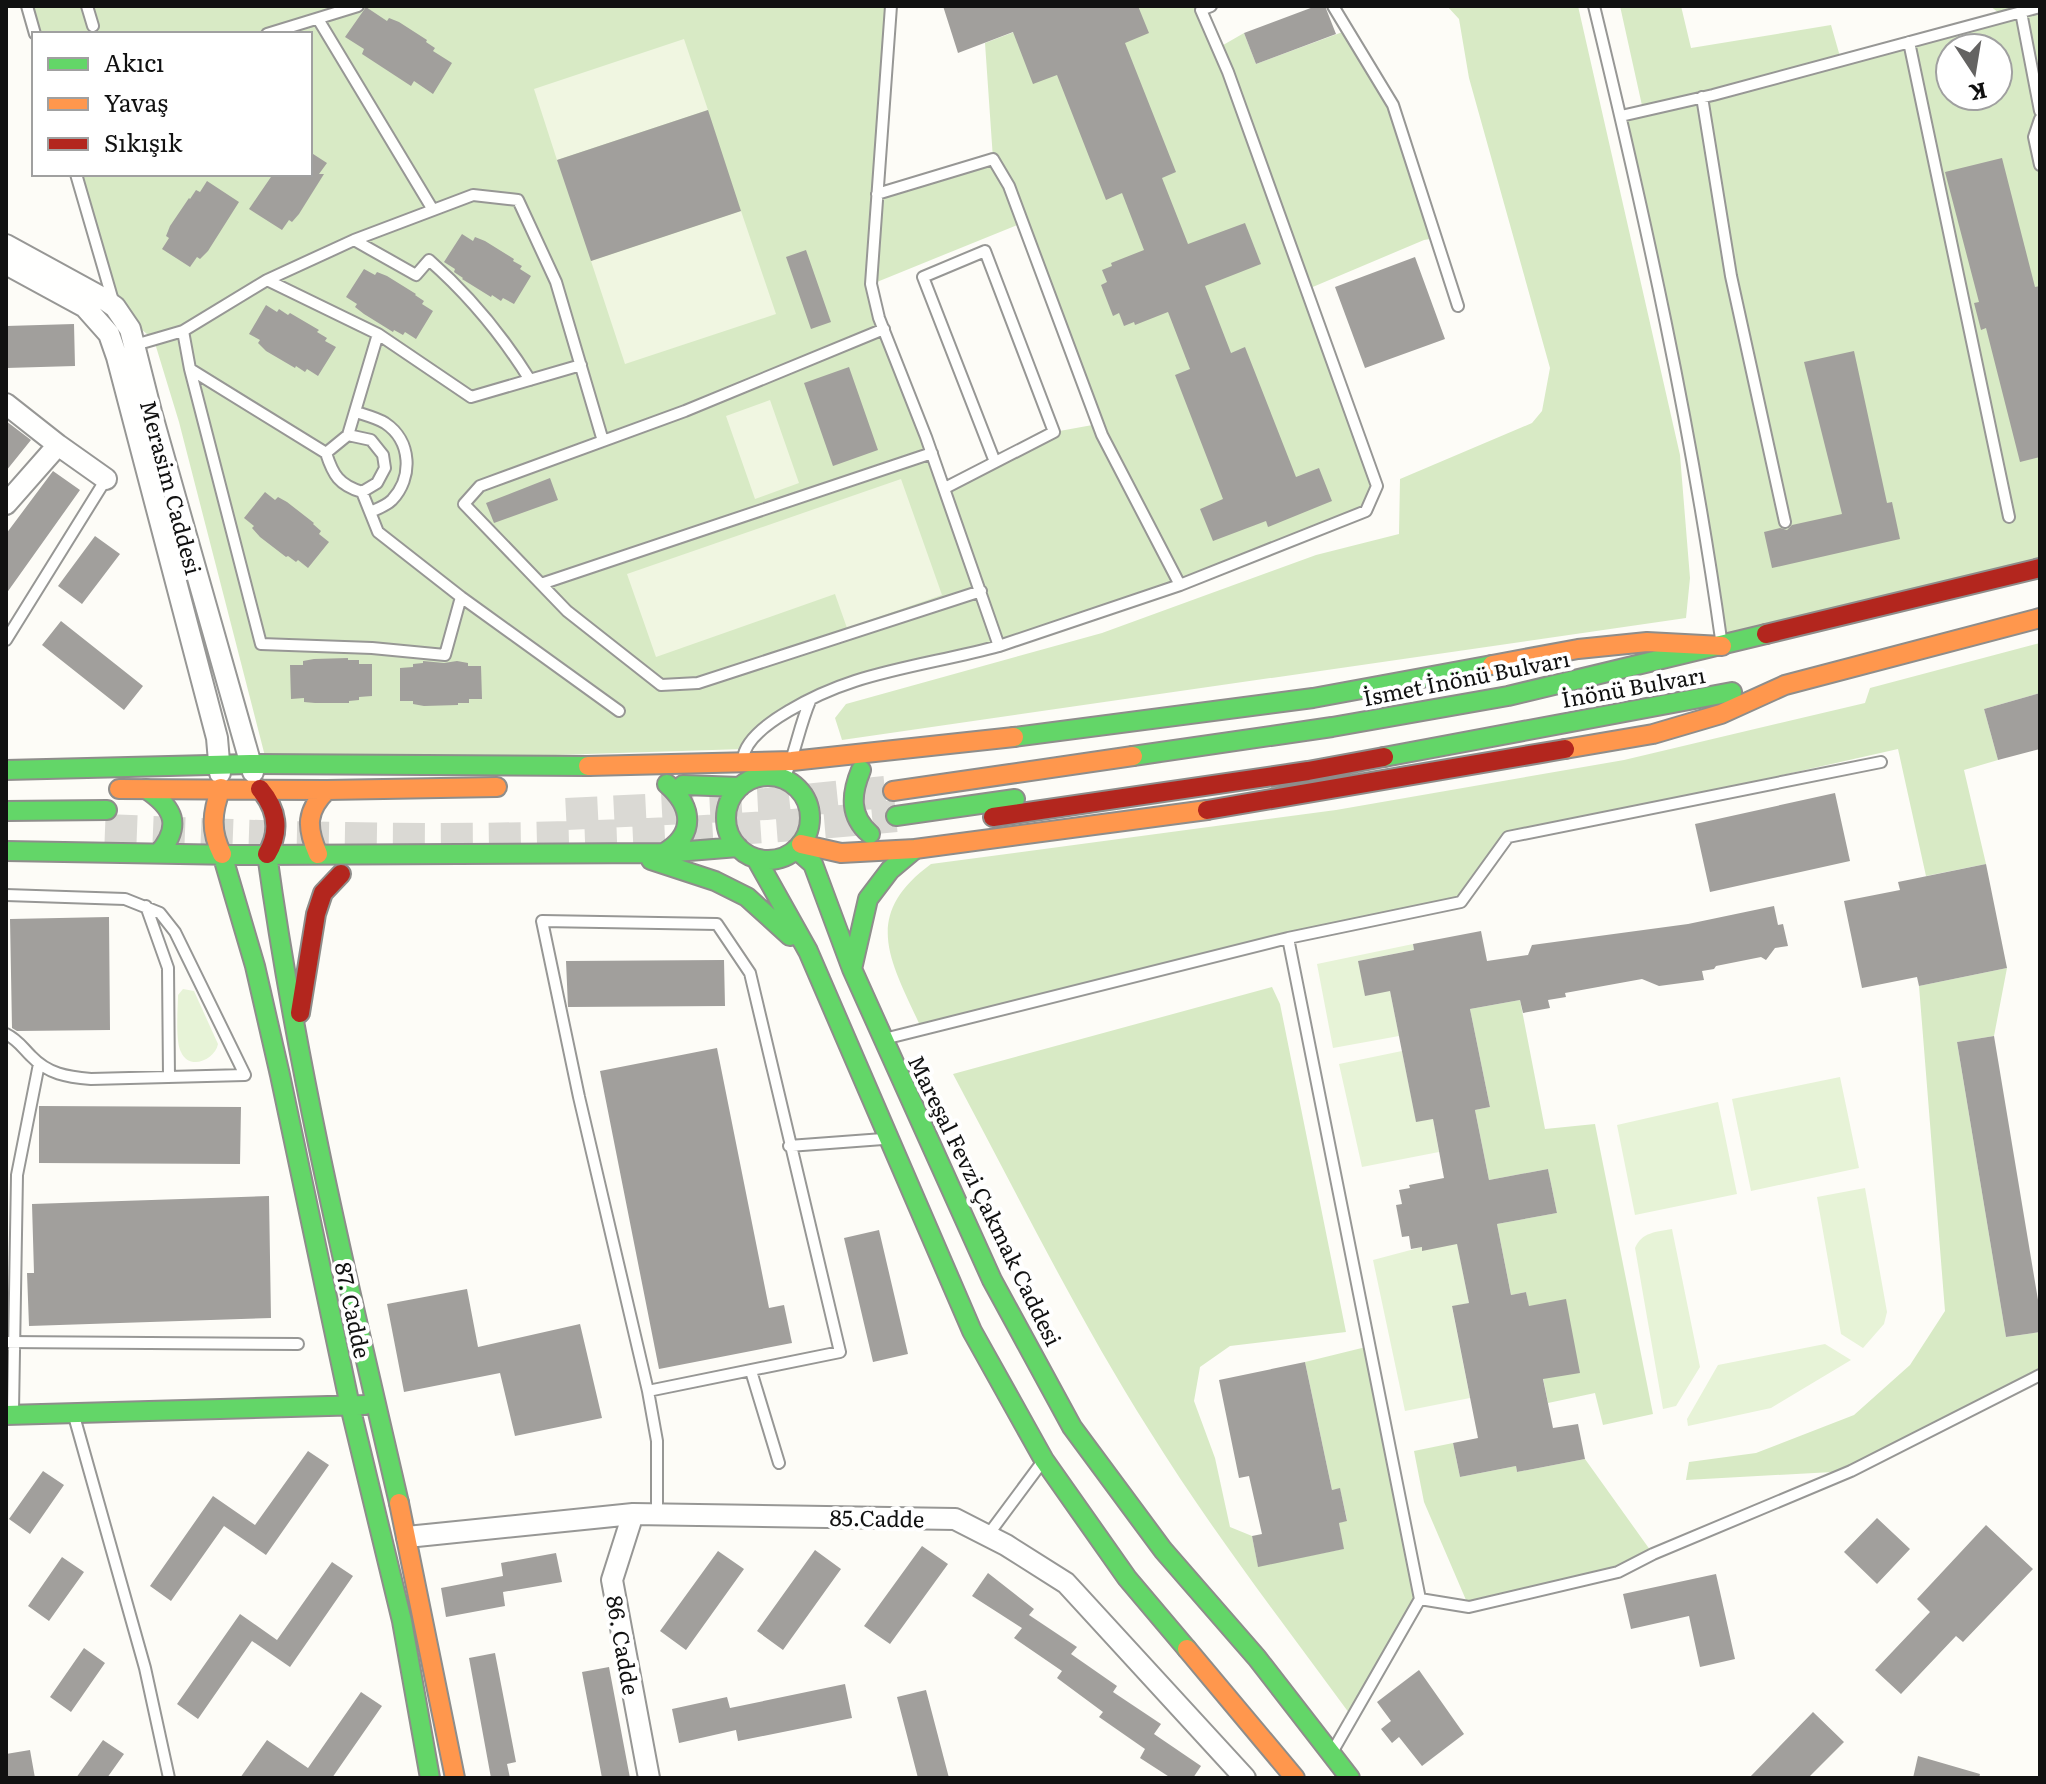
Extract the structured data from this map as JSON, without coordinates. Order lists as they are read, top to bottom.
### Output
{
  "streets": {
    "main road": [
      "İsmet İnönü Bulvarı",
      "İnönü Bulvarı",
      "Mareşal Fevzi Çakmak Caddesi",
      "87. Cadde"
    ],
    "street": ["Merasim Caddesi", "85.Cadde", "86. Cadde"]
  },
  "crossings": [
    ["Merasim Caddesi", "87. Cadde"],
    ["87. Cadde", "85.Cadde"],
    ["85.Cadde", "86. Cadde"]
  ],
  "legend": ["Akıcı", "Yavaş", "Sıkışık"],
  "north": "bottom"
}
